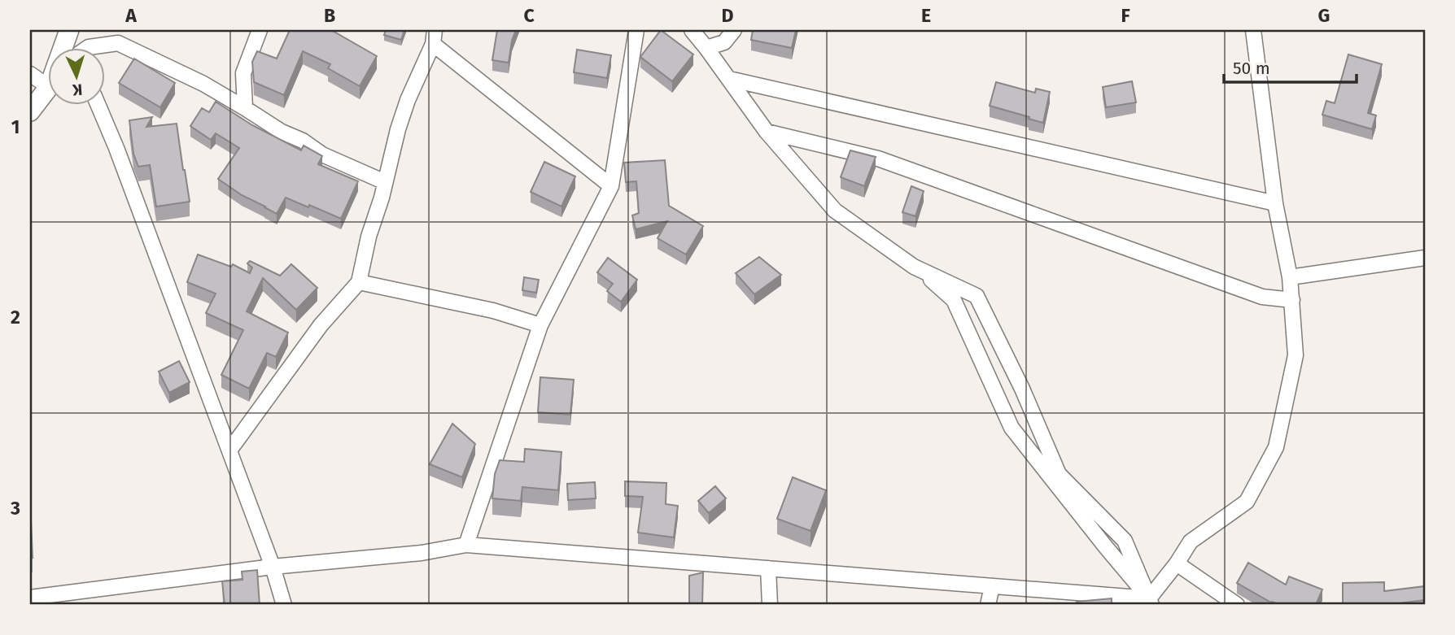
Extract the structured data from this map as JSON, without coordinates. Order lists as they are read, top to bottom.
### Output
{
  "scale_bar": "50 m",
  "north": "bottom",
  "grid": {
    "columns": [
      "A",
      "B",
      "C",
      "D",
      "E",
      "F",
      "G"
    ],
    "rows": ["1", "2", "3"]
  }
}
